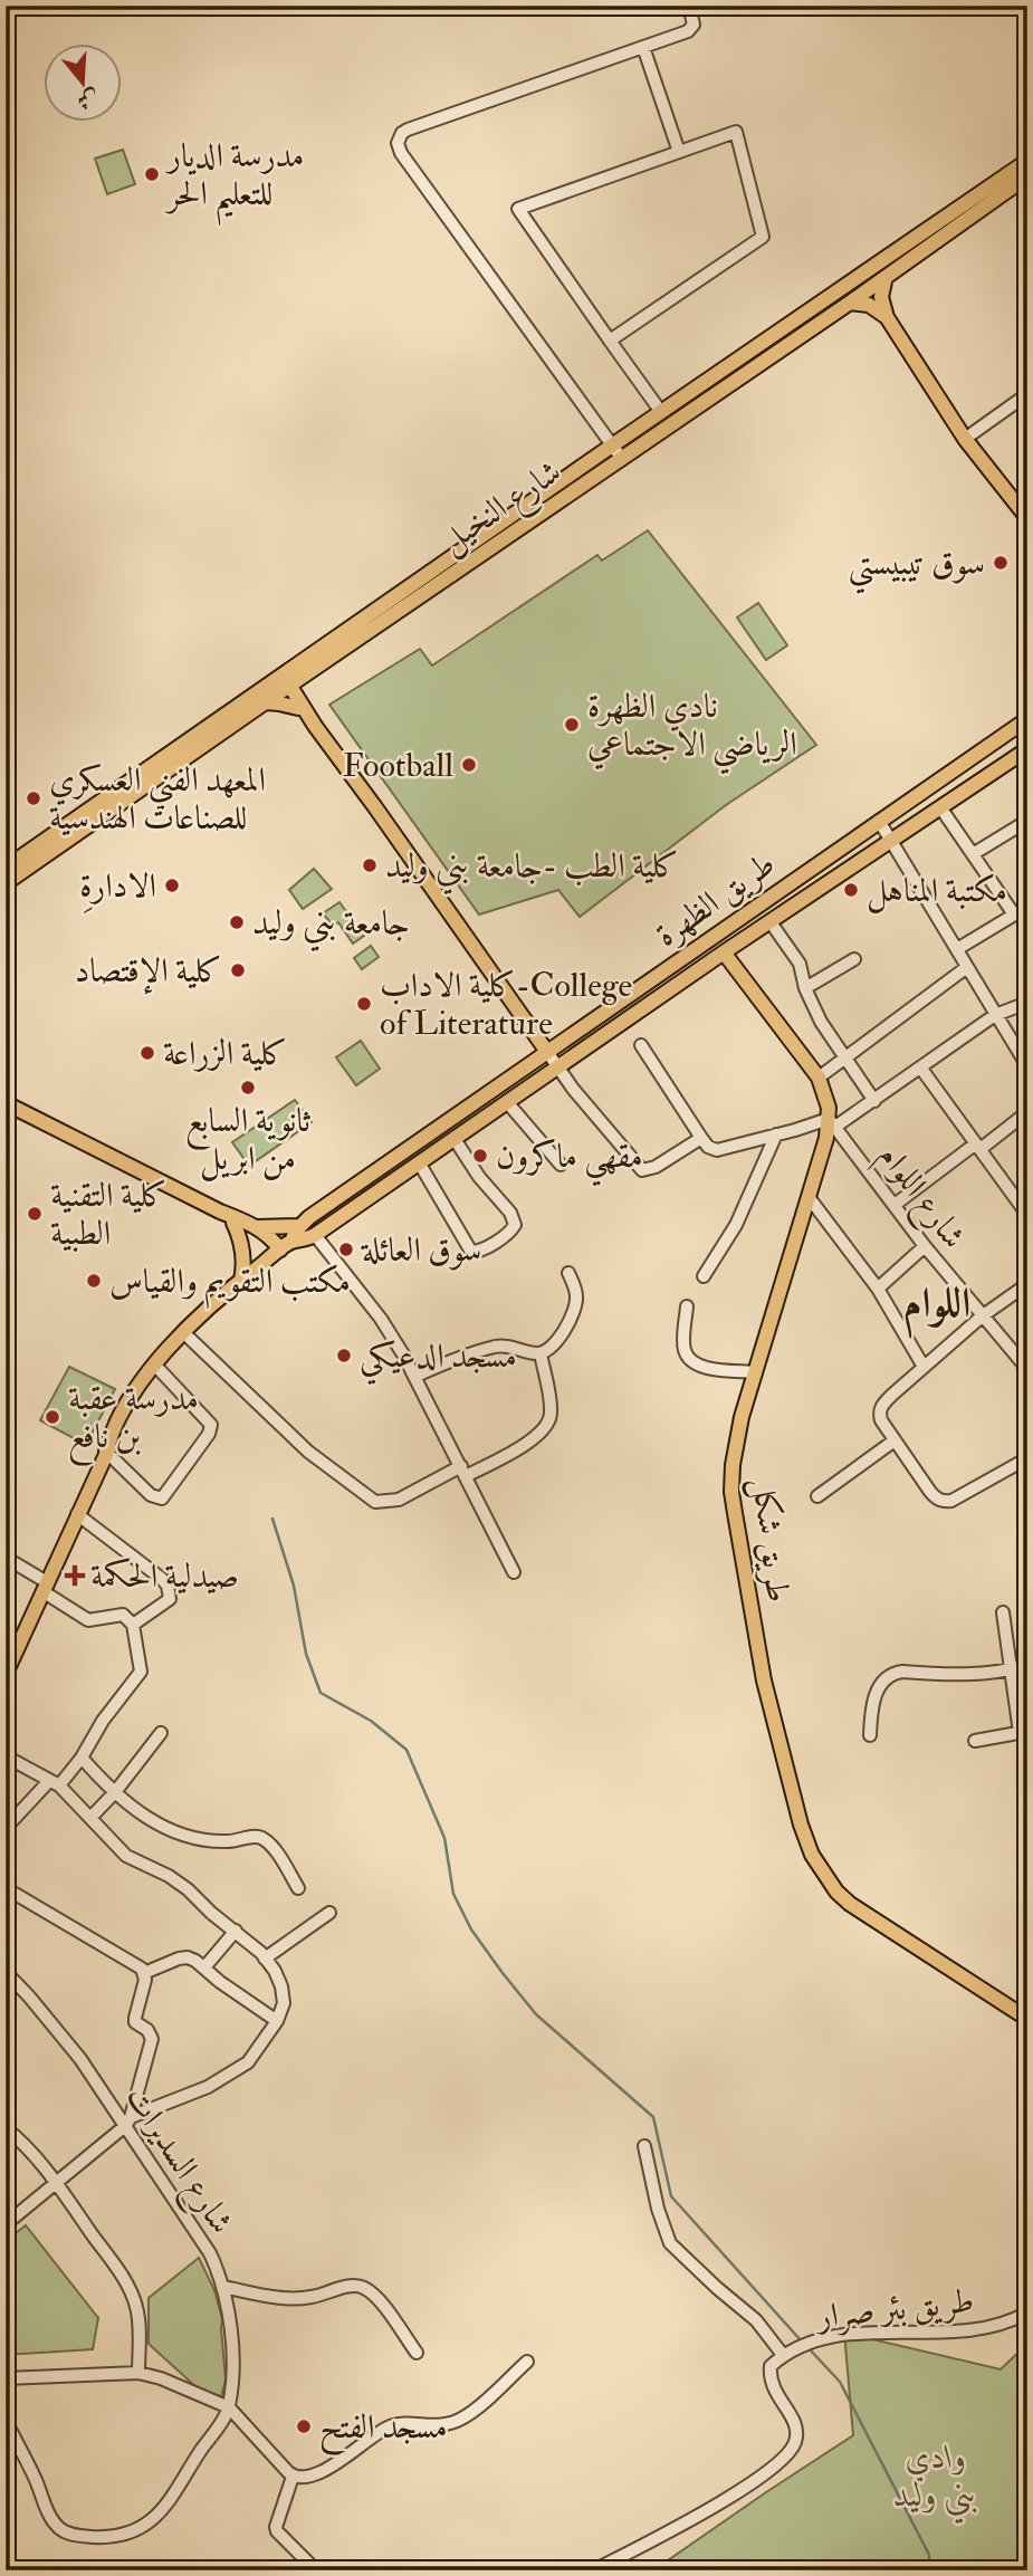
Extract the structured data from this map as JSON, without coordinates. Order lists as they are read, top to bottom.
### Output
{
  "streets": {
    "main road": ["شارع النخيل", "طريق الظهرة", "طريق شكل"],
    "street": ["شارع اللوام", "شارع السديرات", "طريق بئر صرار"]
  },
  "crossings": [
    ["طريق الظهرة", "طريق شكل"],
    ["شارع اللوام", "طريق شكل"]
  ],
  "districts": ["اللوام"],
  "parks": ["وادي بني وليد"],
  "places": {
    "other": [
      "مدرسة الديار للتعليم الحر",
      "سوق تيبيستي",
      "نادي الظهرة الرياضي الاجتماعي",
      "Football",
      "المعهد الفني العسكري للصناعات الهندسية",
      "كلية الطب -جامعة بني وليد",
      "ِالادارة",
      "مكتبة المناهل",
      "جامعة بني وليد",
      "كلية الإقتصاد",
      "كلية الاداب-College of Literature",
      "كلية الزراعة",
      "ثانوية السابع من ابريل",
      "مقهي ماكرون",
      "كلية التقنية الطبية",
      "سوق العائلة",
      "مكتب التقويم والقياس",
      "مسجد الدعيكي",
      "مدرسة عقبة بن نافع",
      "مسجد الفتح"
    ],
    "health": ["صيدلية الحكمة"]
  },
  "north": "bottom"
}
